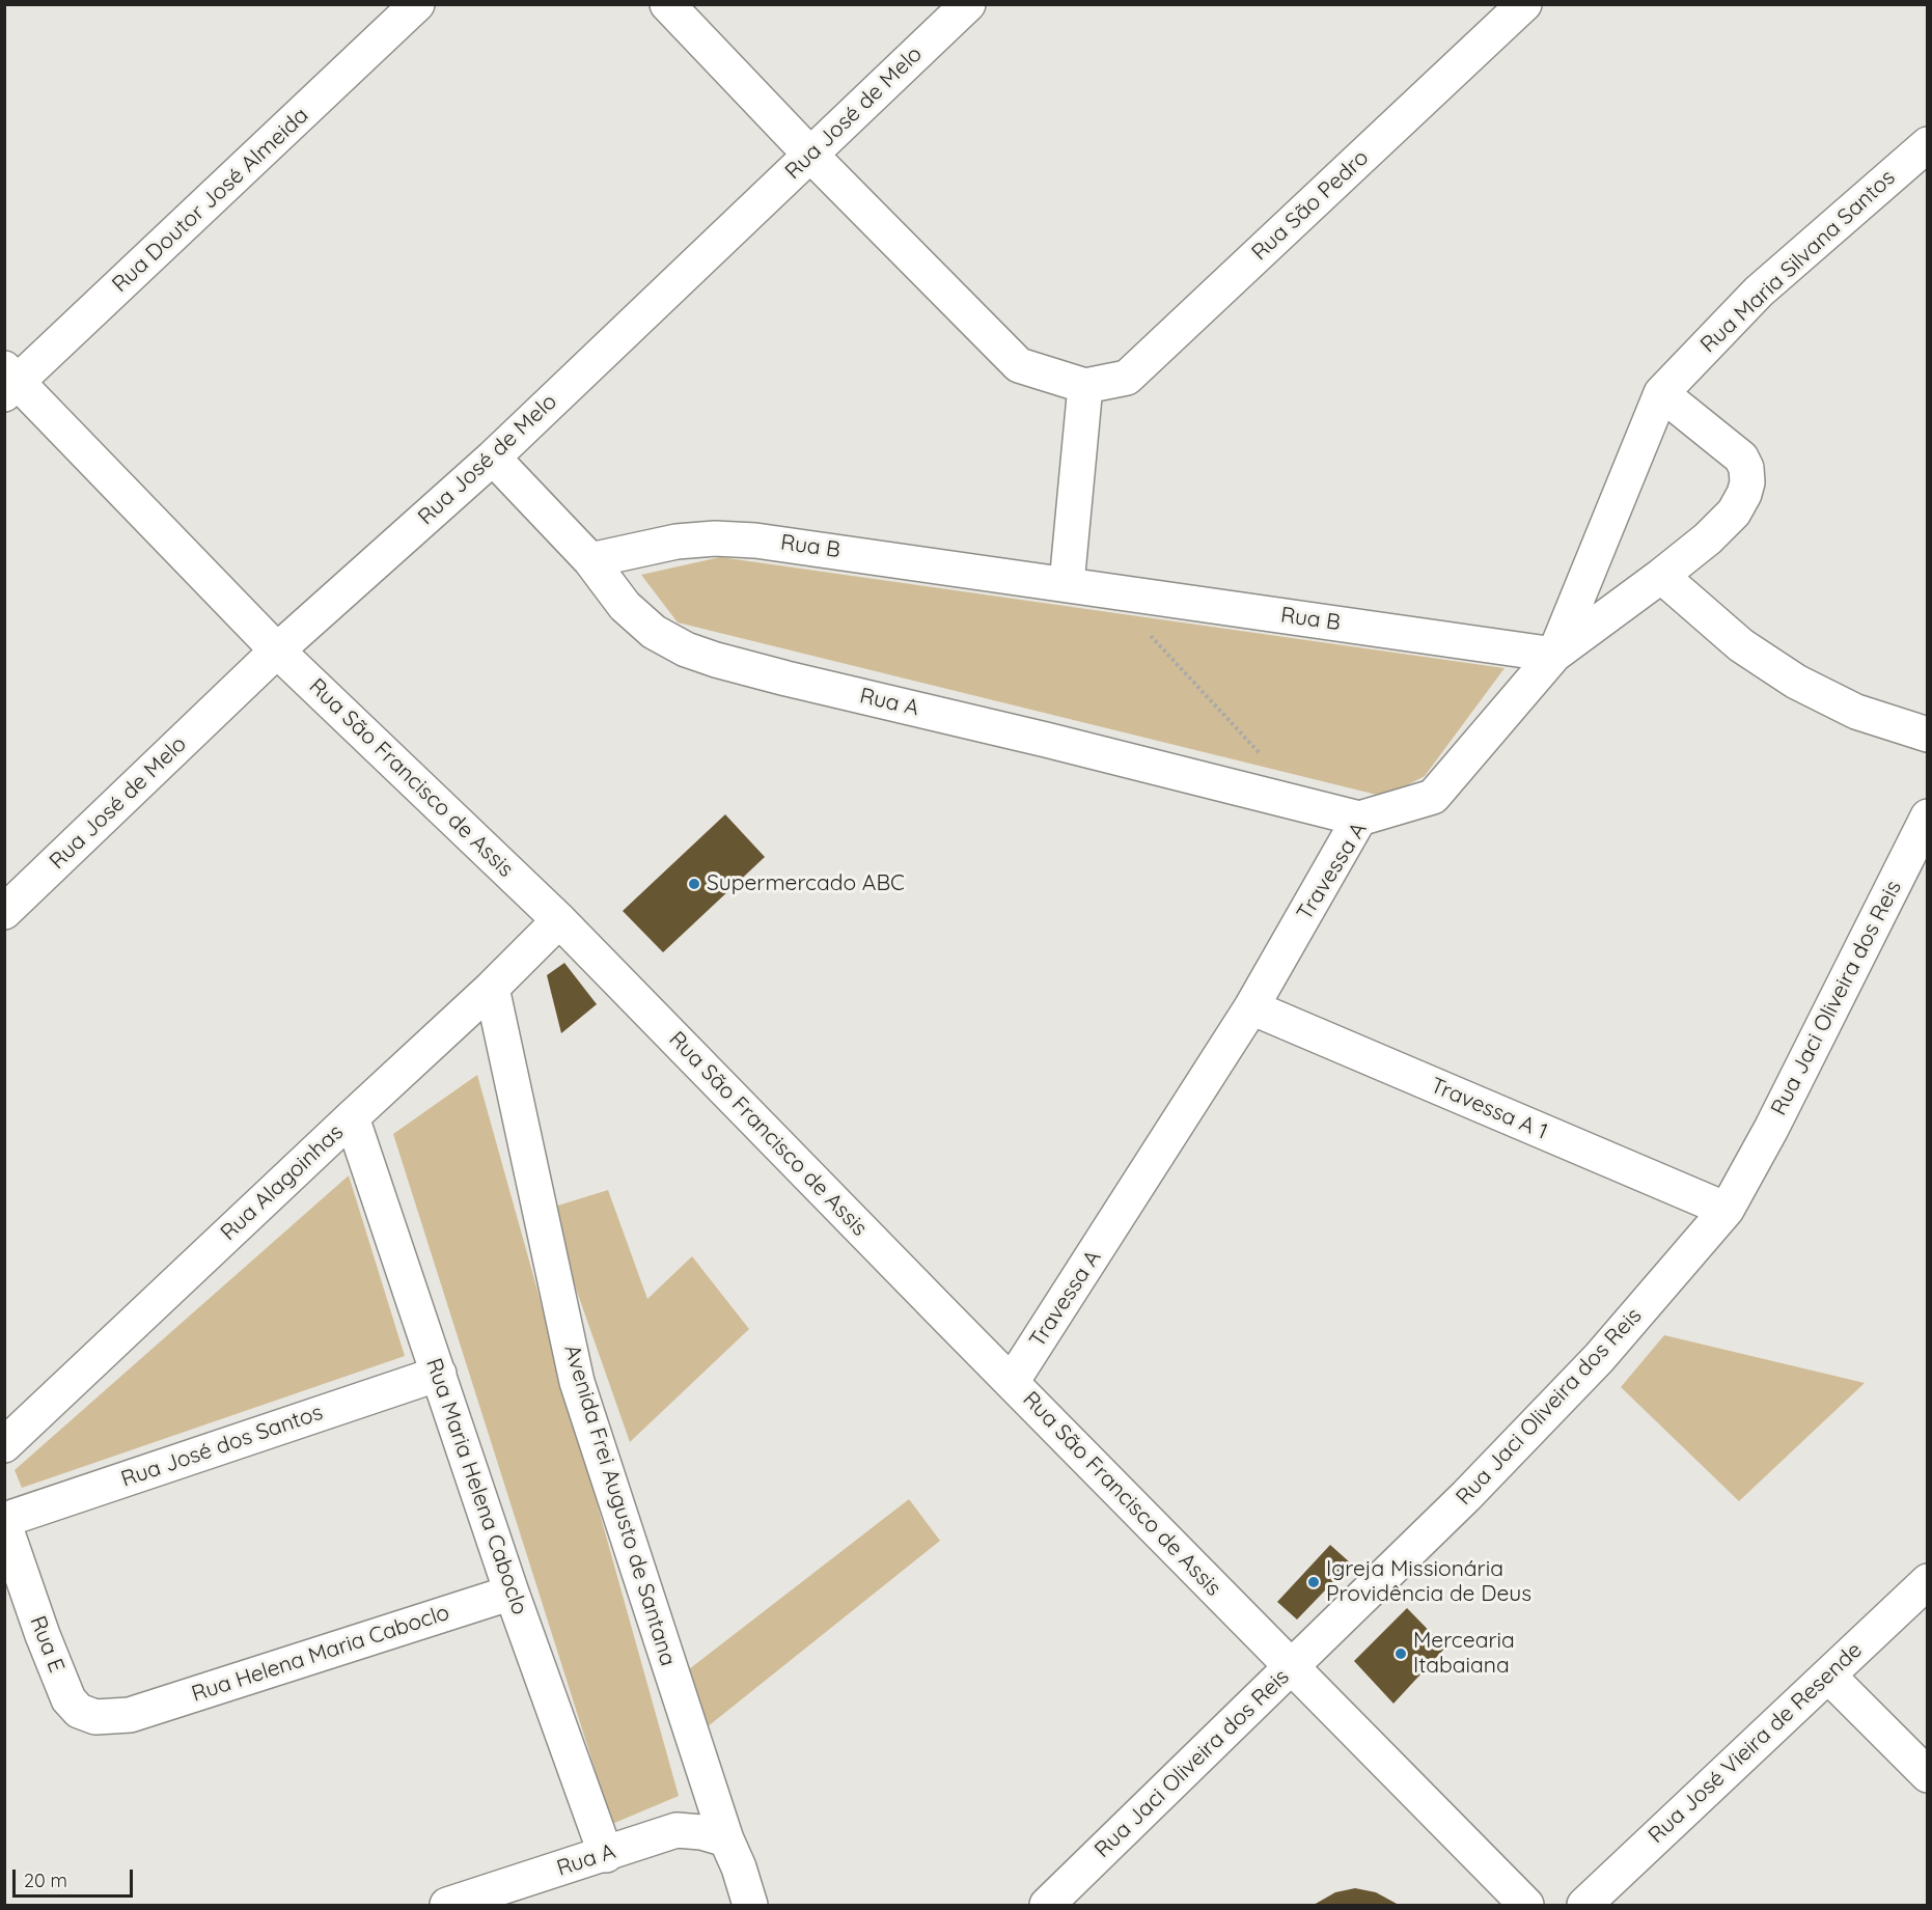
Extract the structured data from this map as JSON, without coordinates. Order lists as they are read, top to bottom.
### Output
{
  "streets": {
    "street": [
      "Rua José de Melo",
      "Rua Doutor José Almeida",
      "Rua São Pedro",
      "Rua Maria Silvana Santos",
      "Rua B",
      "Rua A",
      "Rua São Francisco de Assis",
      "Travessa A",
      "Rua Jaci Oliveira dos Reis",
      "Travessa A 1",
      "Rua Alagoinhas",
      "Rua José dos Santos",
      "Rua Maria Helena Caboclo",
      "Avenida Frei Augusto de Santana",
      "Rua E",
      "Rua Helena Maria Caboclo",
      "Rua José Vieira de Resende"
    ]
  },
  "crossings": [
    ["Rua José de Melo", "Rua A"],
    ["Rua José de Melo", "Rua São Francisco de Assis"],
    ["Rua Doutor José Almeida", "Rua São Francisco de Assis"],
    ["Rua Maria Silvana Santos", "Rua B"],
    ["Rua Maria Silvana Santos", "Travessa A"],
    ["Rua B", "Rua A"],
    ["Rua B", "Travessa A"],
    ["Rua A", "Travessa A"],
    ["Rua A", "Rua Maria Helena Caboclo"],
    ["Rua A", "Avenida Frei Augusto de Santana"],
    ["Rua São Francisco de Assis", "Travessa A"],
    ["Rua São Francisco de Assis", "Rua Jaci Oliveira dos Reis"],
    ["Rua São Francisco de Assis", "Rua Alagoinhas"],
    ["Travessa A", "Travessa A 1"],
    ["Rua Jaci Oliveira dos Reis", "Travessa A 1"],
    ["Rua Alagoinhas", "Rua Maria Helena Caboclo"],
    ["Rua Alagoinhas", "Avenida Frei Augusto de Santana"],
    ["Rua José dos Santos", "Rua Maria Helena Caboclo"],
    ["Rua Maria Helena Caboclo", "Rua Helena Maria Caboclo"],
    ["Rua E", "Rua Helena Maria Caboclo"]
  ],
  "places": ["Supermercado ABC", "Igreja Missionária Providência de Deus", "Mercearia Itabaiana"],
  "scale_bar": "20 m"
}
